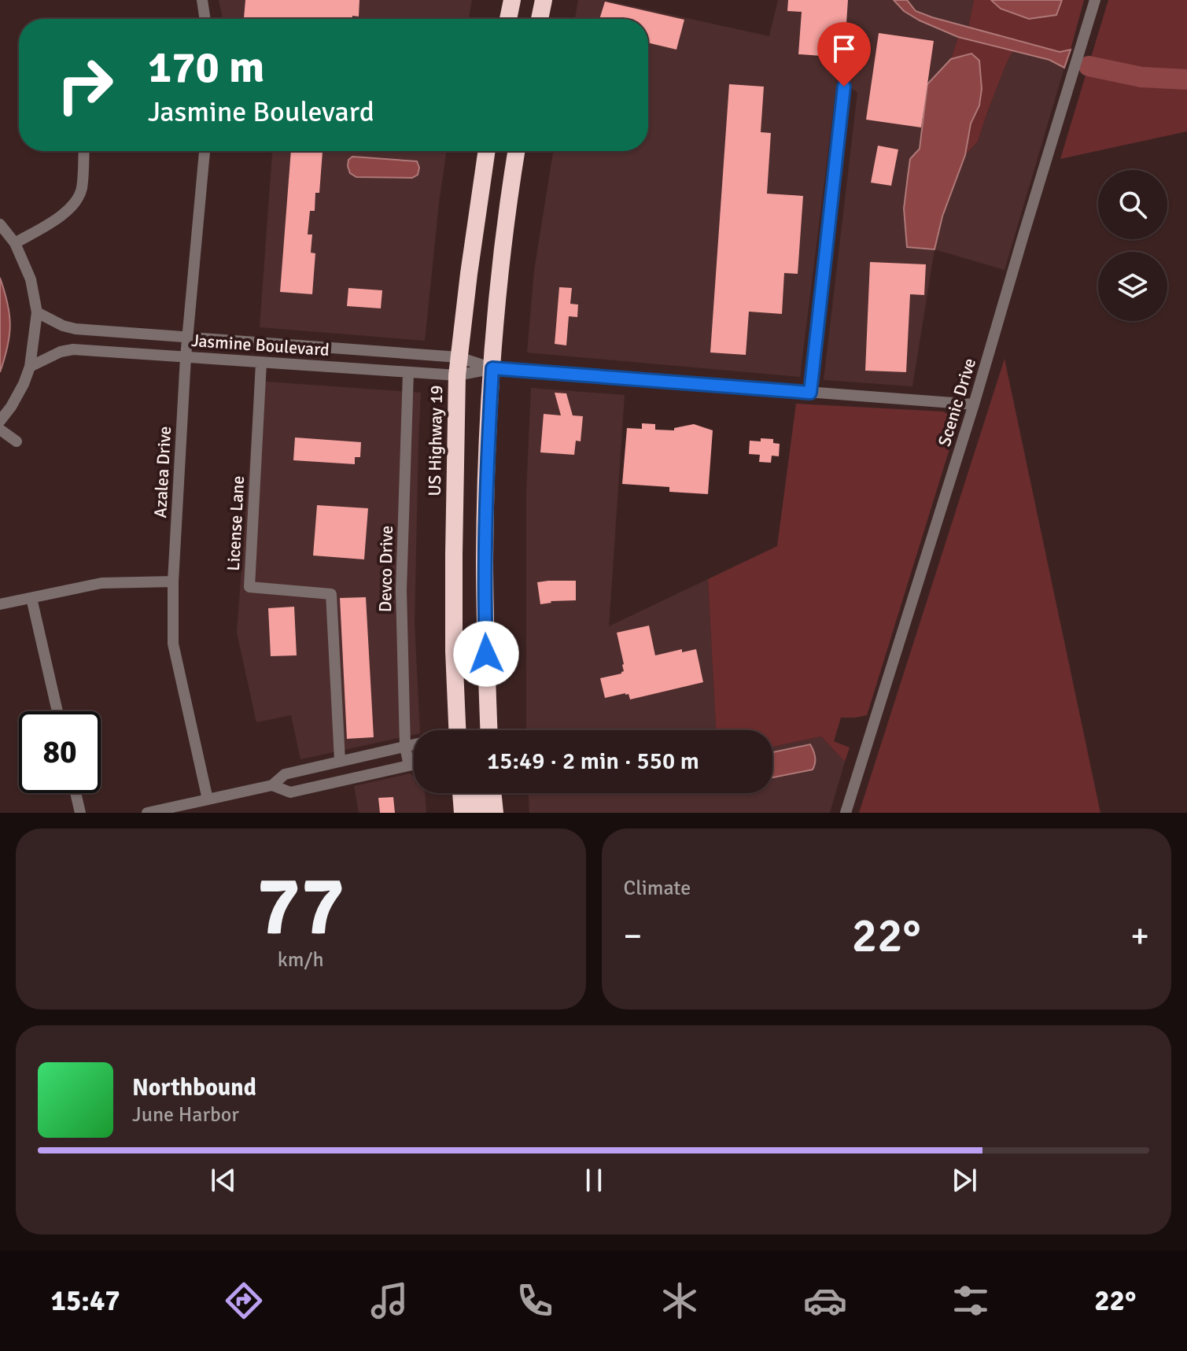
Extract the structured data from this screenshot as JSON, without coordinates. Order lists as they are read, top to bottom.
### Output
{
  "streets": {
    "highway": ["US Highway 19"],
    "street": [
      "Jasmine Boulevard",
      "Scenic Drive",
      "Azalea Drive",
      "License Lane",
      "Devco Drive"
    ]
  },
  "crossings": [
    ["Jasmine Boulevard", "Scenic Drive"],
    ["Jasmine Boulevard", "US Highway 19"],
    ["Jasmine Boulevard", "Azalea Drive"],
    ["Jasmine Boulevard", "License Lane"],
    ["Jasmine Boulevard", "Devco Drive"]
  ],
  "page": {
    "turn": ["170 m", "Jasmine Boulevard"],
    "limit": "80",
    "trip": "15:49 · 2 min · 550 m",
    "tile": [
      ["77", "km/h"],
      "Climate"
    ],
    "heat": ["−", "22°", "+"],
    "song": ["Northbound", "June Harbor"],
    "tabs": ["15:47", "22°"]
  }
}
